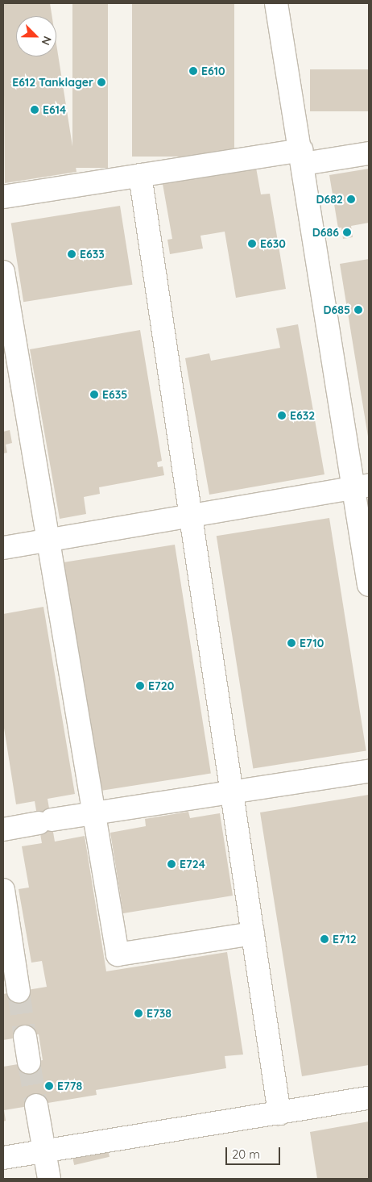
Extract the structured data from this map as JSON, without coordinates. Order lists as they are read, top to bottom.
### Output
{
  "places": [
    "E610",
    "E612 Tanklager",
    "E614",
    "D682",
    "D686",
    "E630",
    "E633",
    "D685",
    "E635",
    "E632",
    "E710",
    "E720",
    "E724",
    "E712",
    "E738",
    "E778"
  ],
  "scale_bar": "20 m",
  "north": "bottom right"
}
